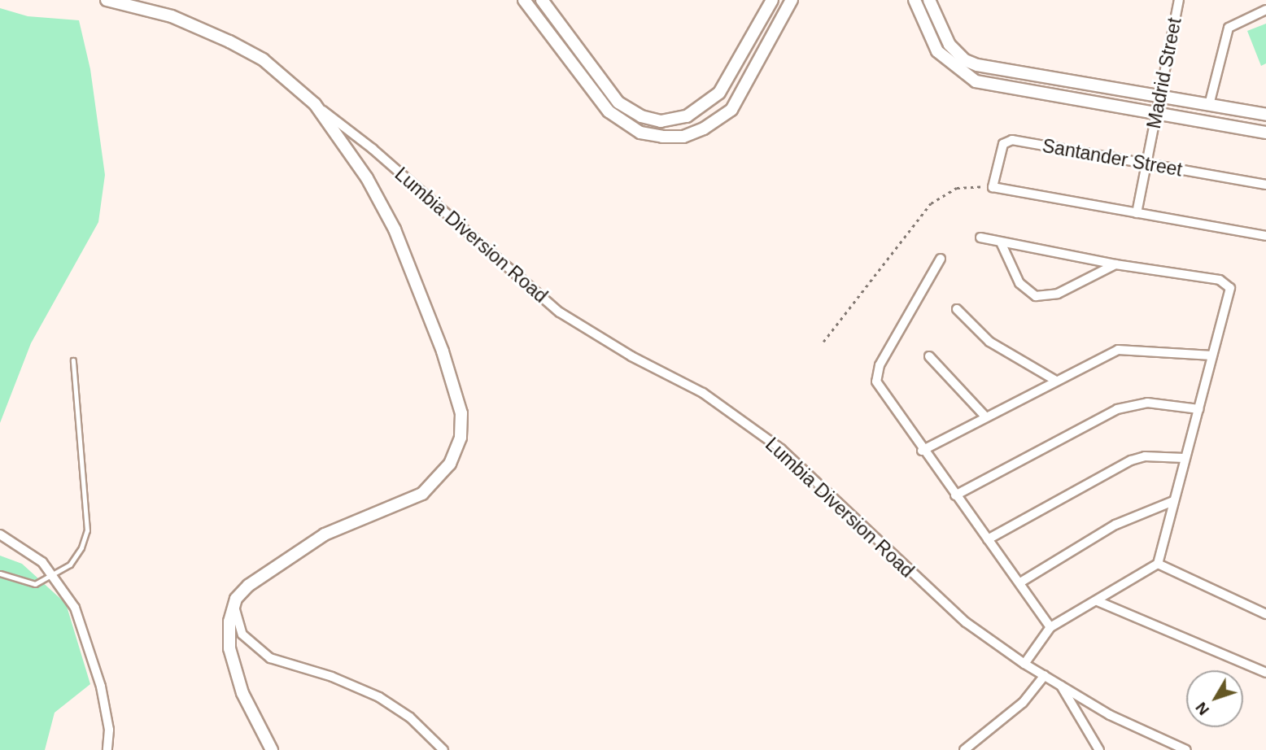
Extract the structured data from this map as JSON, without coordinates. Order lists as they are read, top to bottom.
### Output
{
  "streets": {
    "street": ["Madrid Street", "Santander Street", "Lumbia Diversion Road"]
  },
  "crossings": [
    ["Madrid Street", "Santander Street"]
  ],
  "north": "bottom left"
}
